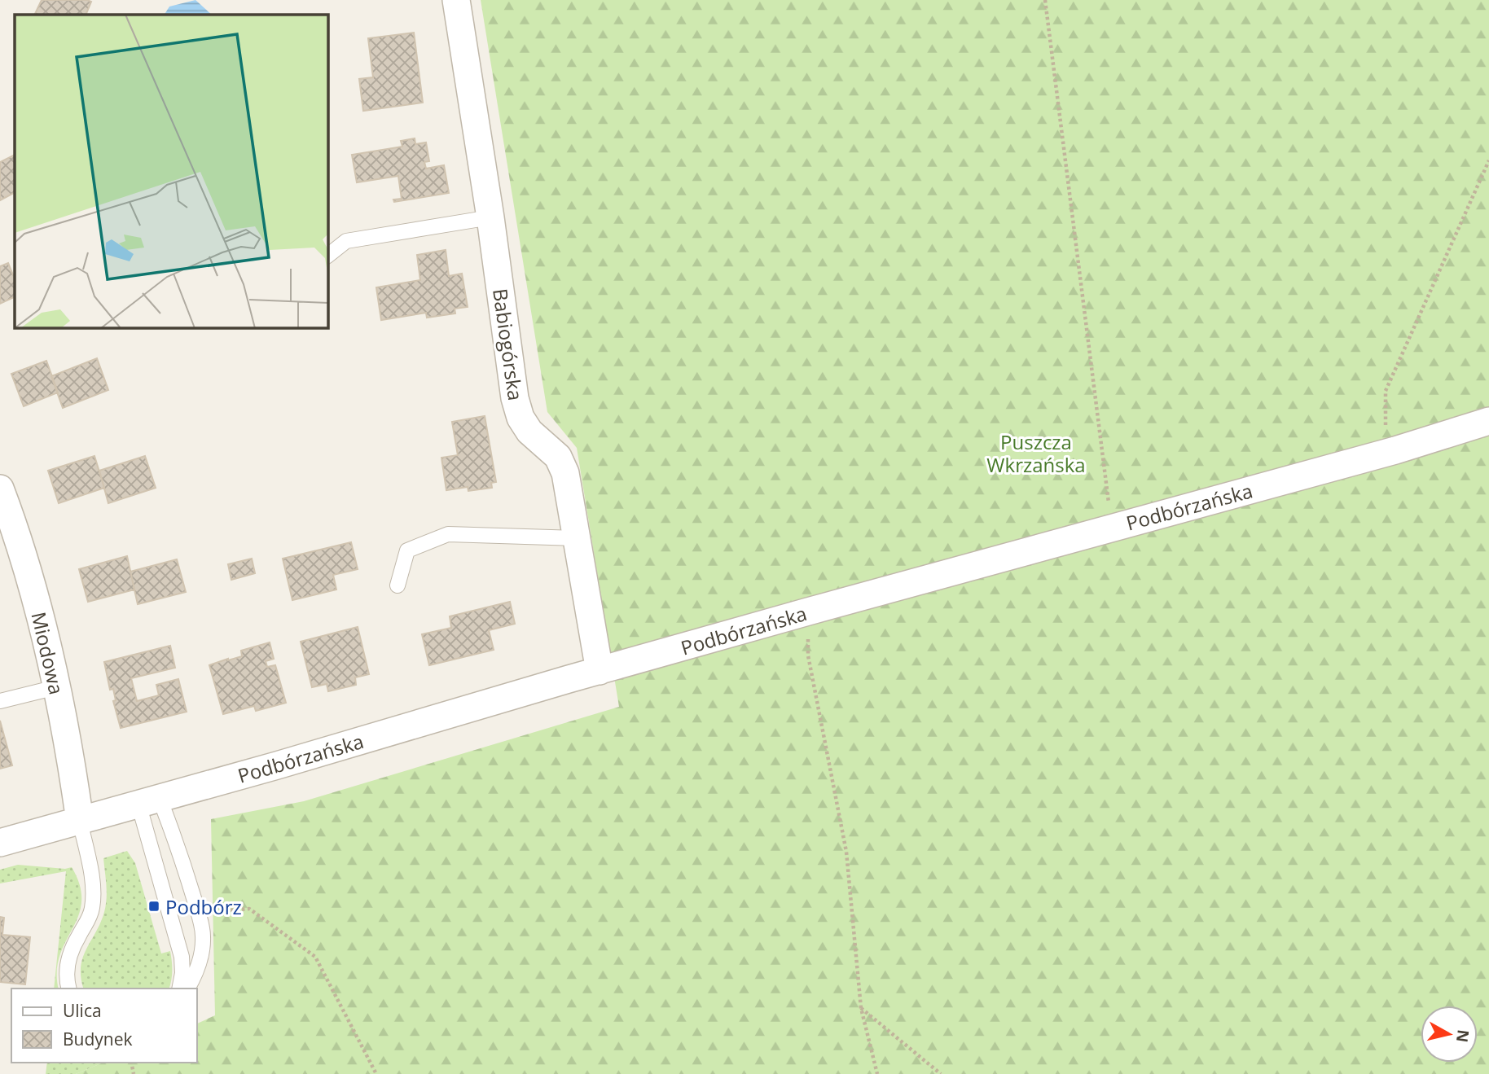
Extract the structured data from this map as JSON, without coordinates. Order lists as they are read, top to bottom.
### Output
{
  "streets": {
    "street": ["Babiogórska", "Podbórzańska", "Miodowa"]
  },
  "crossings": [
    ["Babiogórska", "Podbórzańska"],
    ["Podbórzańska", "Miodowa"]
  ],
  "parks": ["Puszcza Wkrzańska"],
  "places": {
    "transit": ["Podbórz"]
  },
  "legend": ["Ulica", "Budynek"],
  "north": "right"
}
